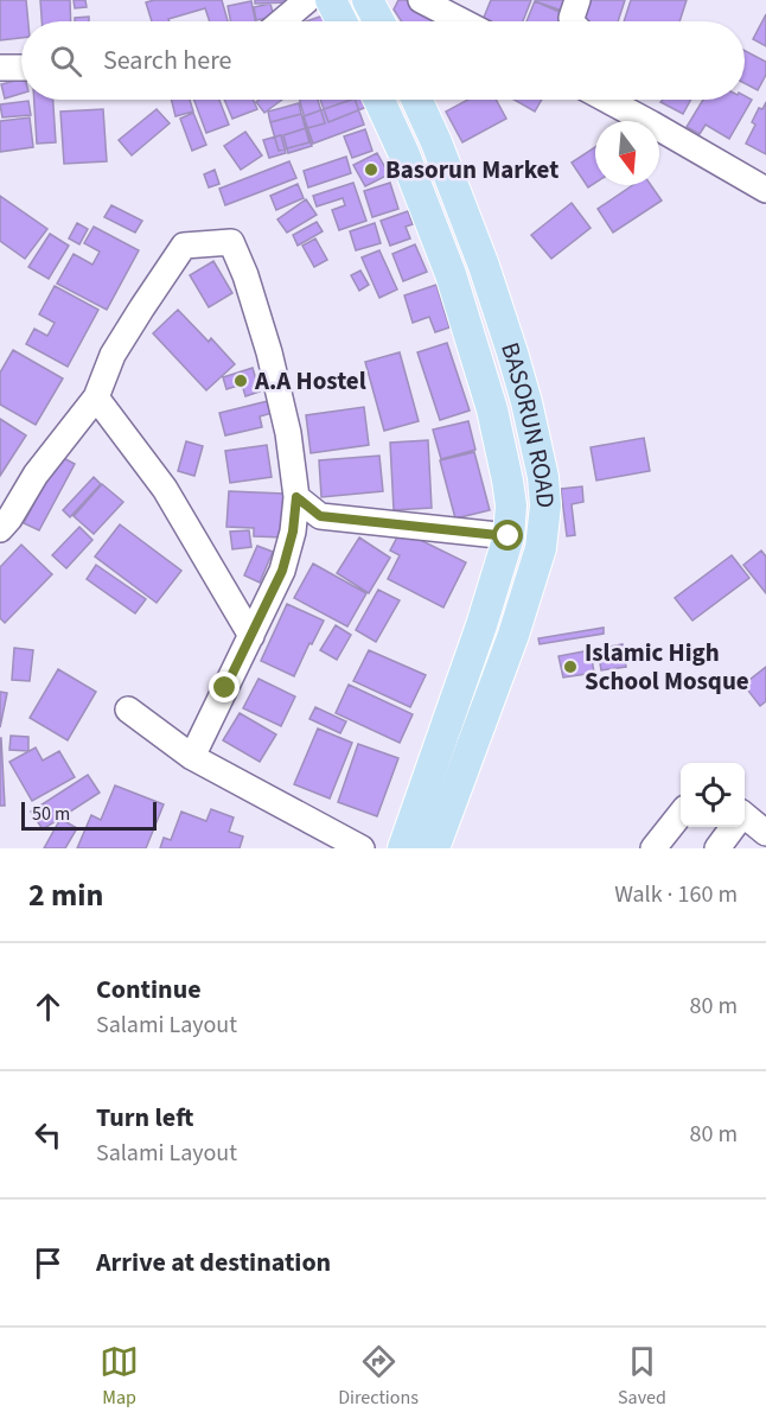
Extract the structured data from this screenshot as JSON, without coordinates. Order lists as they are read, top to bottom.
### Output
{
  "streets": {
    "main road": ["BASORUN ROAD"]
  },
  "places": ["Basorun Market", "A.A Hostel", "Islamic High School Mosque"],
  "scale_bar": "50 m",
  "north": "bottom",
  "page": {
    "search": "Search here",
    "scale": "50 m",
    "heading": ["2 min", "Walk · 160 m"],
    "list": [
      ["Continue", "Salami Layout", "80 m"],
      ["Turn left", "Salami Layout", "80 m"],
      "Arrive at destination"
    ],
    "nav": ["Map", "Directions", "Saved"]
  }
}
